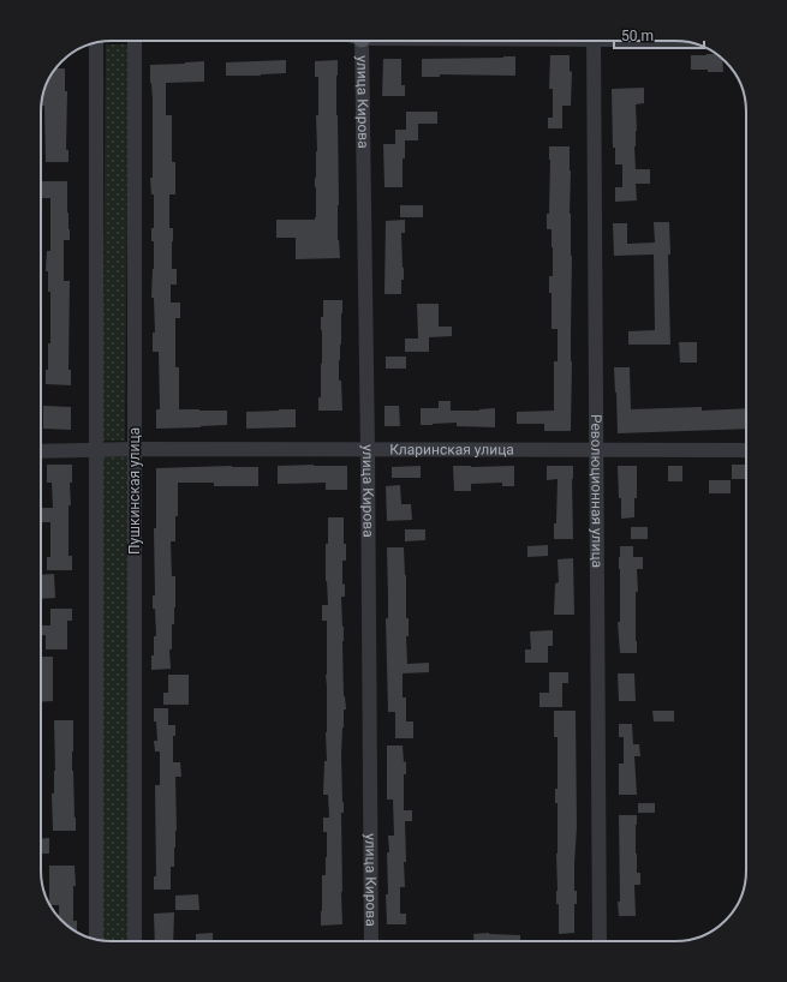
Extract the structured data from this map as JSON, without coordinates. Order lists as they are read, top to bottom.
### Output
{
  "streets": {
    "street": [
      "улица Кирова",
      "Кларинская улица",
      "Пушкинская улица",
      "Революционная улица"
    ]
  },
  "crossings": [
    ["улица Кирова", "Кларинская улица"],
    ["Кларинская улица", "Пушкинская улица"],
    ["Кларинская улица", "Революционная улица"]
  ],
  "scale_bar": "50 m"
}
